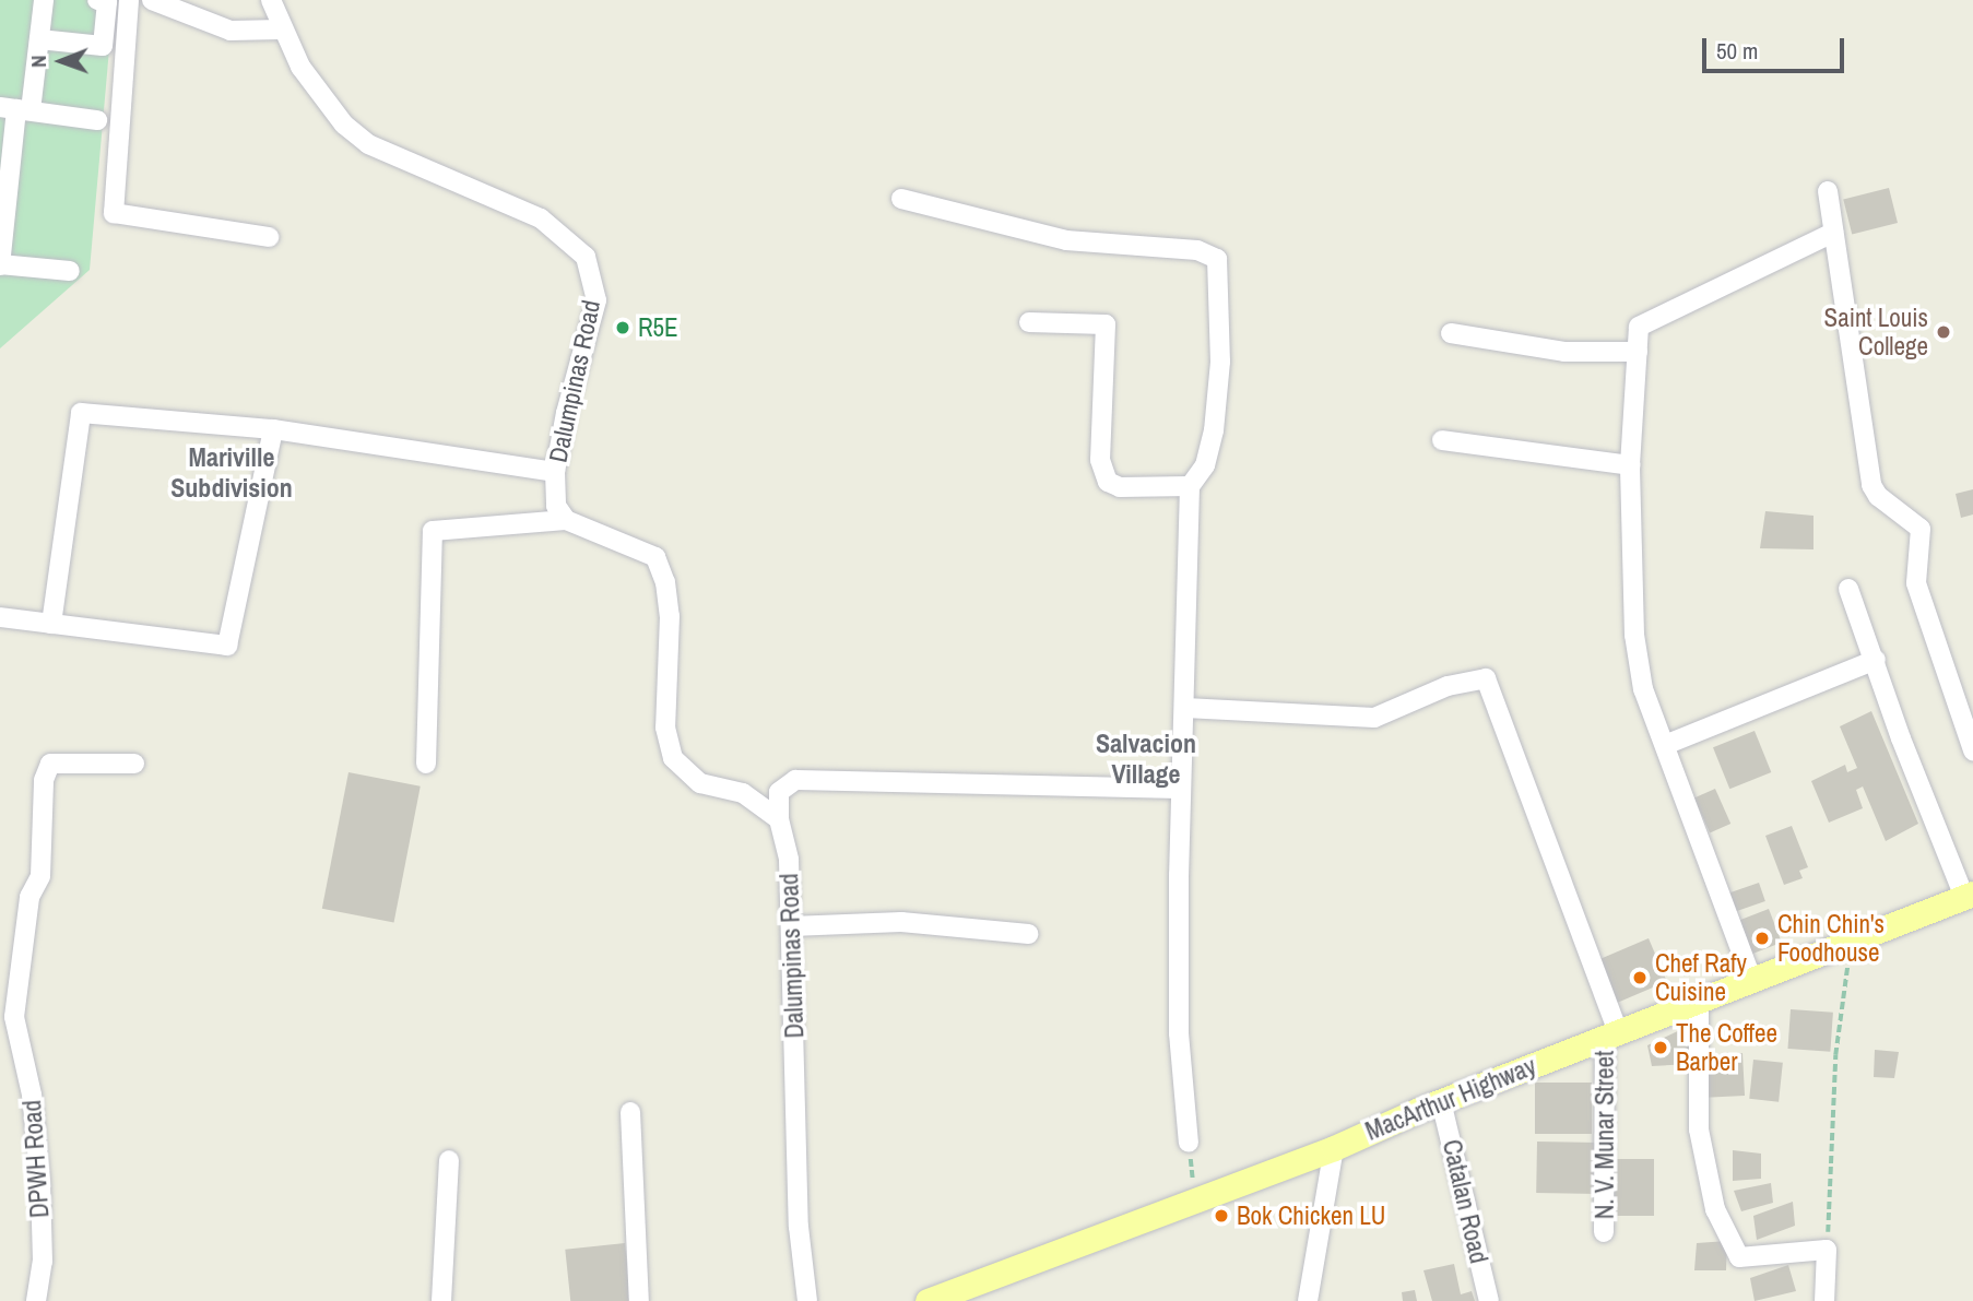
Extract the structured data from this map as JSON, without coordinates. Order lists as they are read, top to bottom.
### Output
{
  "streets": {
    "main road": ["MacArthur Highway"],
    "street": [
      "Dalumpinas Road",
      "N. V. Munar Street",
      "DPWH Road",
      "Catalan Road"
    ]
  },
  "crossings": [
    ["MacArthur Highway", "N. V. Munar Street"],
    ["MacArthur Highway", "Catalan Road"]
  ],
  "districts": ["Mariville Subdivision", "Salvacion Village"],
  "places": [
    "R5E",
    "Saint Louis College",
    "Chin Chin's Foodhouse",
    "Chef Rafy Cuisine",
    "The Coffee Barber",
    "Bok Chicken LU"
  ],
  "scale_bar": "50 m",
  "north": "left"
}
